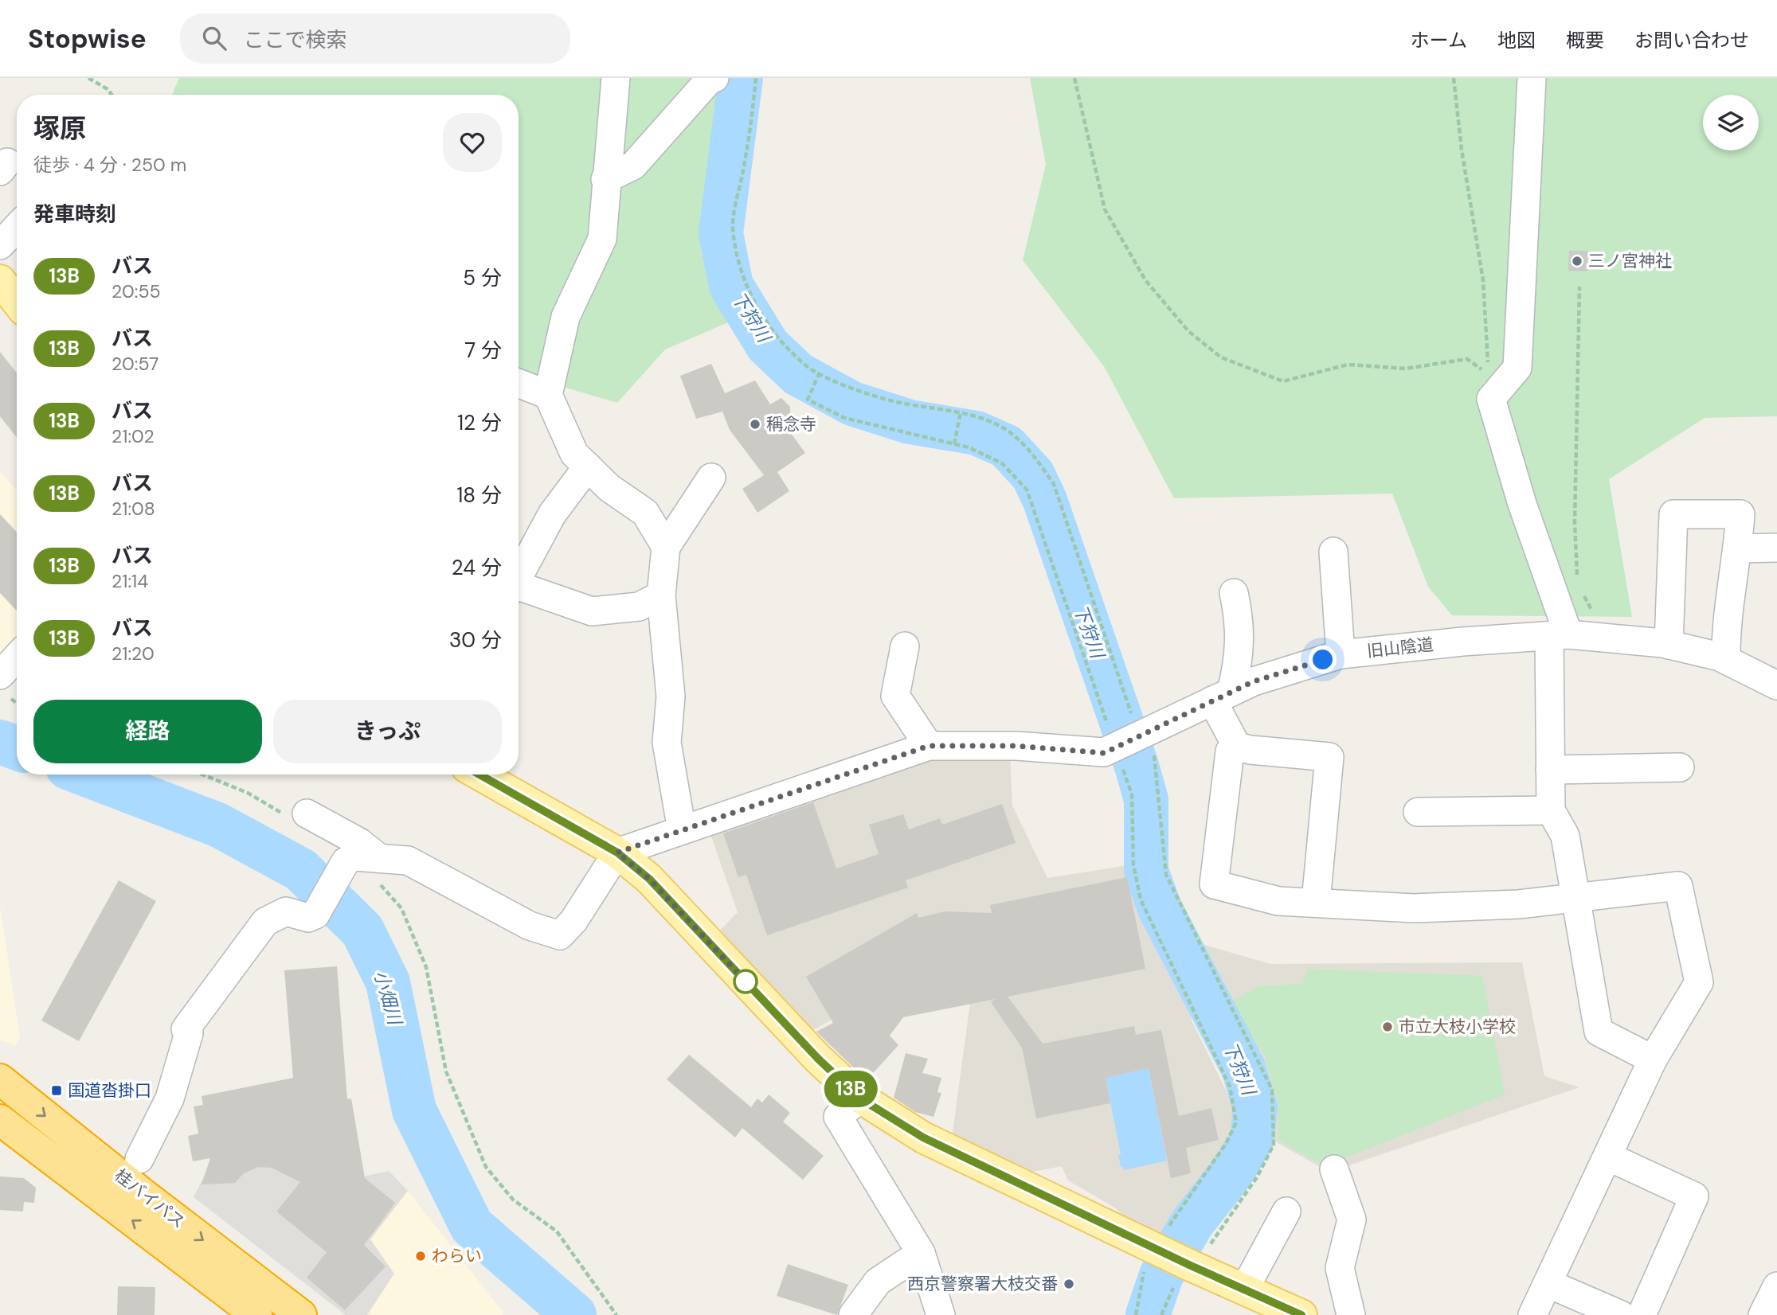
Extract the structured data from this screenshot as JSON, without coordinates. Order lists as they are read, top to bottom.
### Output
{
  "streets": {
    "highway": ["桂バイパス"],
    "street": ["旧山陰道"]
  },
  "water": ["下狩川", "小畑川"],
  "places": {
    "other": [
      "三ノ宮神社",
      "稱念寺",
      "市立大枝小学校",
      "わらい",
      "西京警察署大枝交番"
    ],
    "transit": ["国道沓掛口"]
  },
  "lines": ["bus line 13B"],
  "page": {
    "header": "Stopwise",
    "search": "ここで検索",
    "nav": [
      "ホーム",
      "地図",
      "概要",
      "お問い合わせ"
    ],
    "on_map": "13B",
    "heading": [
      ["塚原", "徒歩 · 4 分 · 250 m"],
      "発車時刻"
    ],
    "list": [
      {
        "mark": "13B",
        "name": "バス",
        "note": "20:55",
        "value": "5 分"
      },
      {
        "mark": "13B",
        "name": "バス",
        "note": "20:57",
        "value": "7 分"
      },
      {
        "mark": "13B",
        "name": "バス",
        "note": "21:02",
        "value": "12 分"
      },
      {
        "mark": "13B",
        "name": "バス",
        "note": "21:08",
        "value": "18 分"
      },
      {
        "mark": "13B",
        "name": "バス",
        "note": "21:14",
        "value": "24 分"
      },
      {
        "mark": "13B",
        "name": "バス",
        "note": "21:20",
        "value": "30 分"
      }
    ],
    "buttons": ["経路", "きっぷ"]
  }
}
